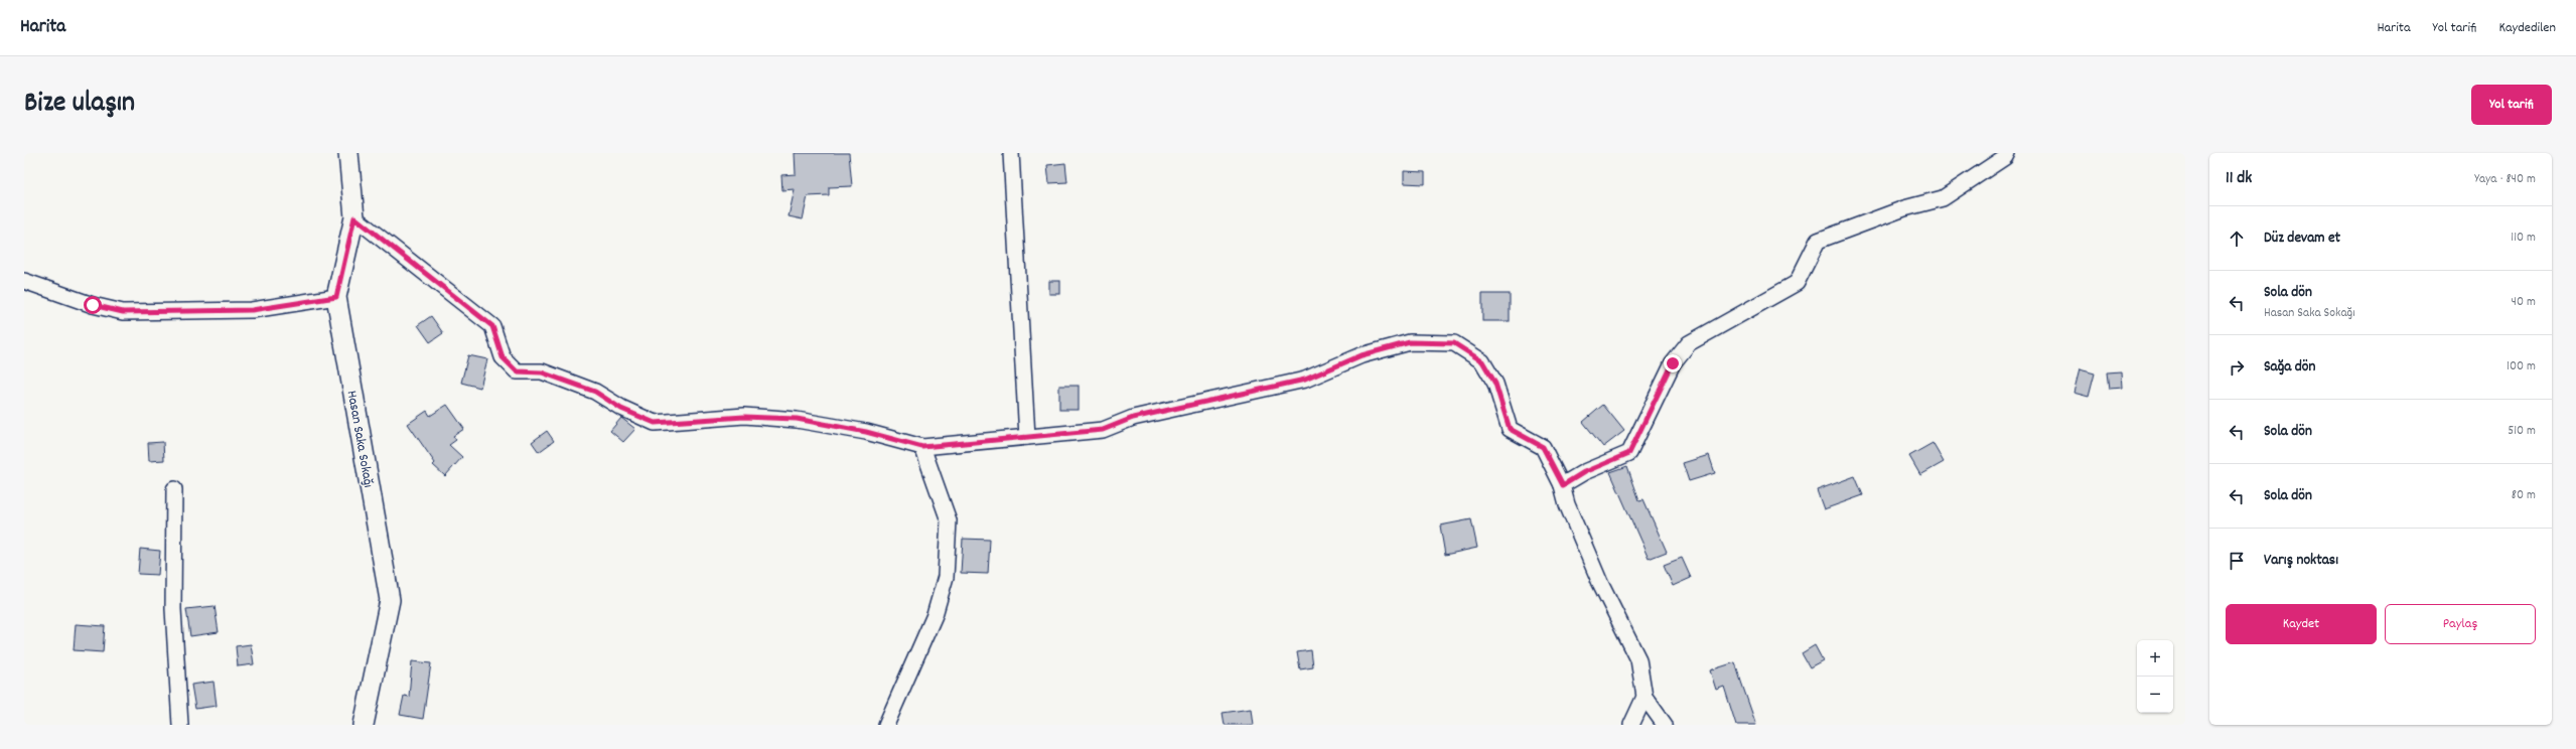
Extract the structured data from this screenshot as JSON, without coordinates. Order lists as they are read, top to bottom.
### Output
{
  "streets": {
    "street": ["Hasan Saka Sokağı"]
  },
  "page": {
    "header": "Harita",
    "nav": ["Harita", "Yol tarifi", "Kaydedilen"],
    "title": "Bize ulaşın",
    "buttons": [
      "Yol tarifi",
      ["Kaydet", "Paylaş"]
    ],
    "heading": ["11 dk", "Yaya · 840 m"],
    "list": [
      ["Düz devam et", "110 m"],
      ["Sola dön", "Hasan Saka Sokağı", "40 m"],
      ["Sağa dön", "100 m"],
      ["Sola dön", "510 m"],
      ["Sola dön", "80 m"],
      "Varış noktası"
    ],
    "map_buttons": ["+", "−"]
  }
}
